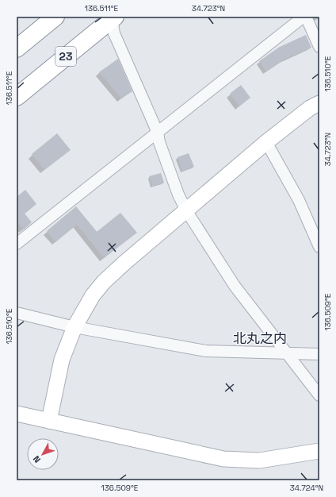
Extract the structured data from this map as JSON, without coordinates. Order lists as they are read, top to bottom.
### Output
{
  "streets": {
    "highway": ["23"]
  },
  "districts": ["北丸之内"],
  "north": "bottom left",
  "coordinates": [
    "136.511°E",
    "34.723°N",
    "136.510°E",
    "136.509°E",
    "34.724°N"
  ]
}
